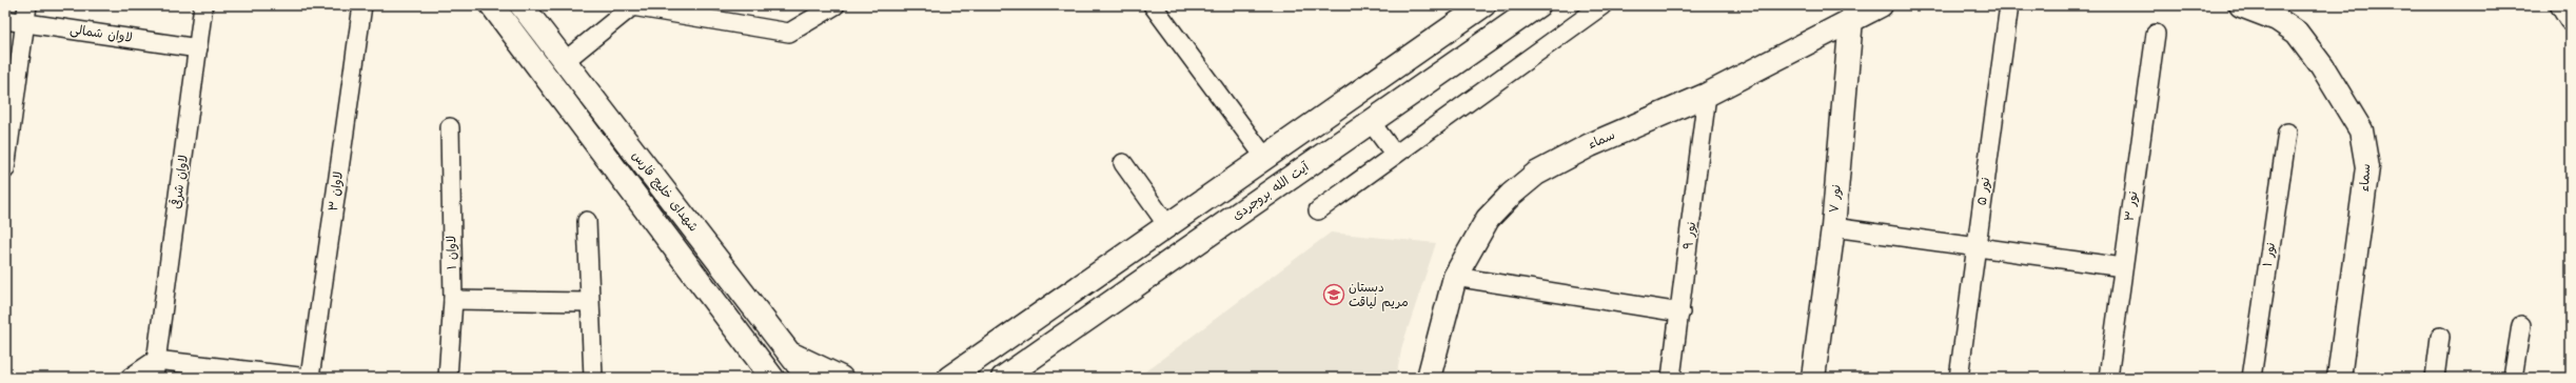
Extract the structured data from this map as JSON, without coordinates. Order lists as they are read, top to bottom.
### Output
{
  "streets": {
    "main road": [
      "سماء",
      "شهدای خلیج فارس",
      "آیت الله بروجردی",
      "نور ۷"
    ],
    "street": [
      "لاوان شمالی",
      "لاوان شرقی",
      "لاوان ۳",
      "نور ۵",
      "نور ۳",
      "نور ۹",
      "لاوان ۱",
      "نور ۱"
    ]
  },
  "crossings": [
    ["لاوان شمالی", "لاوان شرقی"],
    ["سماء", "نور ۷"],
    ["سماء", "نور ۹"]
  ],
  "places": {
    "school or university": ["دبستان مریم لیاقت"]
  }
}
